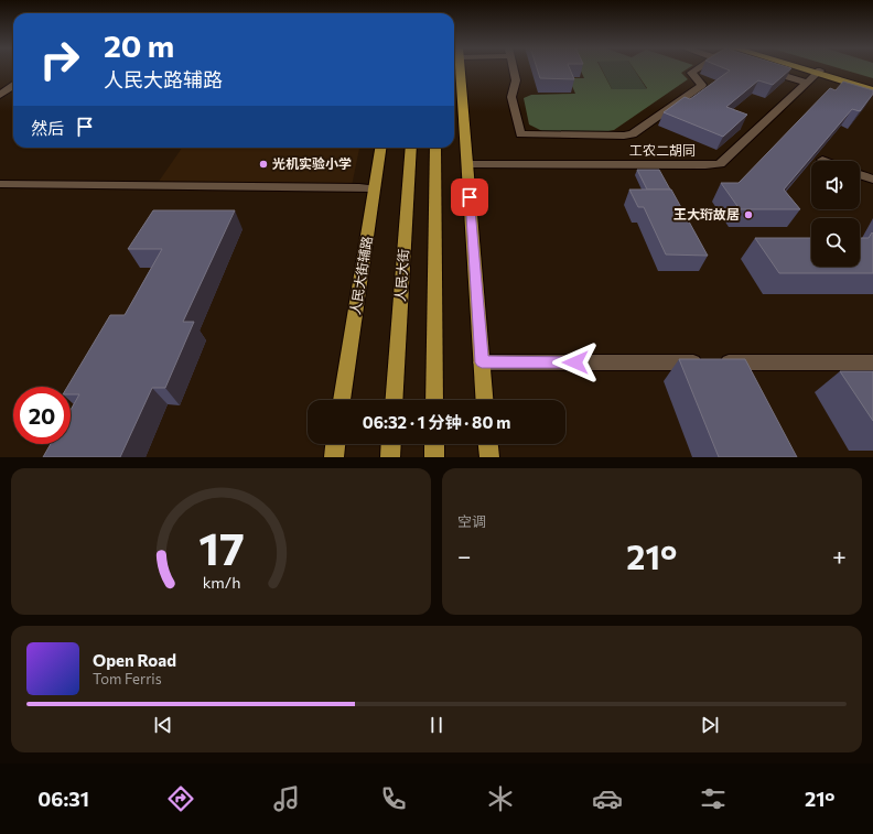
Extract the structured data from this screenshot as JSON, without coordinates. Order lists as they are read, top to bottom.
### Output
{
  "streets": {
    "main road": ["人民大街辅路", "人民大街"],
    "street": ["工农二胡同"]
  },
  "places": ["光机实验小学", "王大珩故居"],
  "page": {
    "turn": ["20 m", "人民大路辅路"],
    "then": "然后",
    "limit": "20",
    "trip": "06:32 · 1 分钟 · 80 m",
    "tile": "空调",
    "heat": ["−", "21°", "+"],
    "song": ["Open Road", "Tom Ferris"],
    "tabs": ["06:31", "21°"],
    "gauge": ["17", "km/h"]
  }
}
